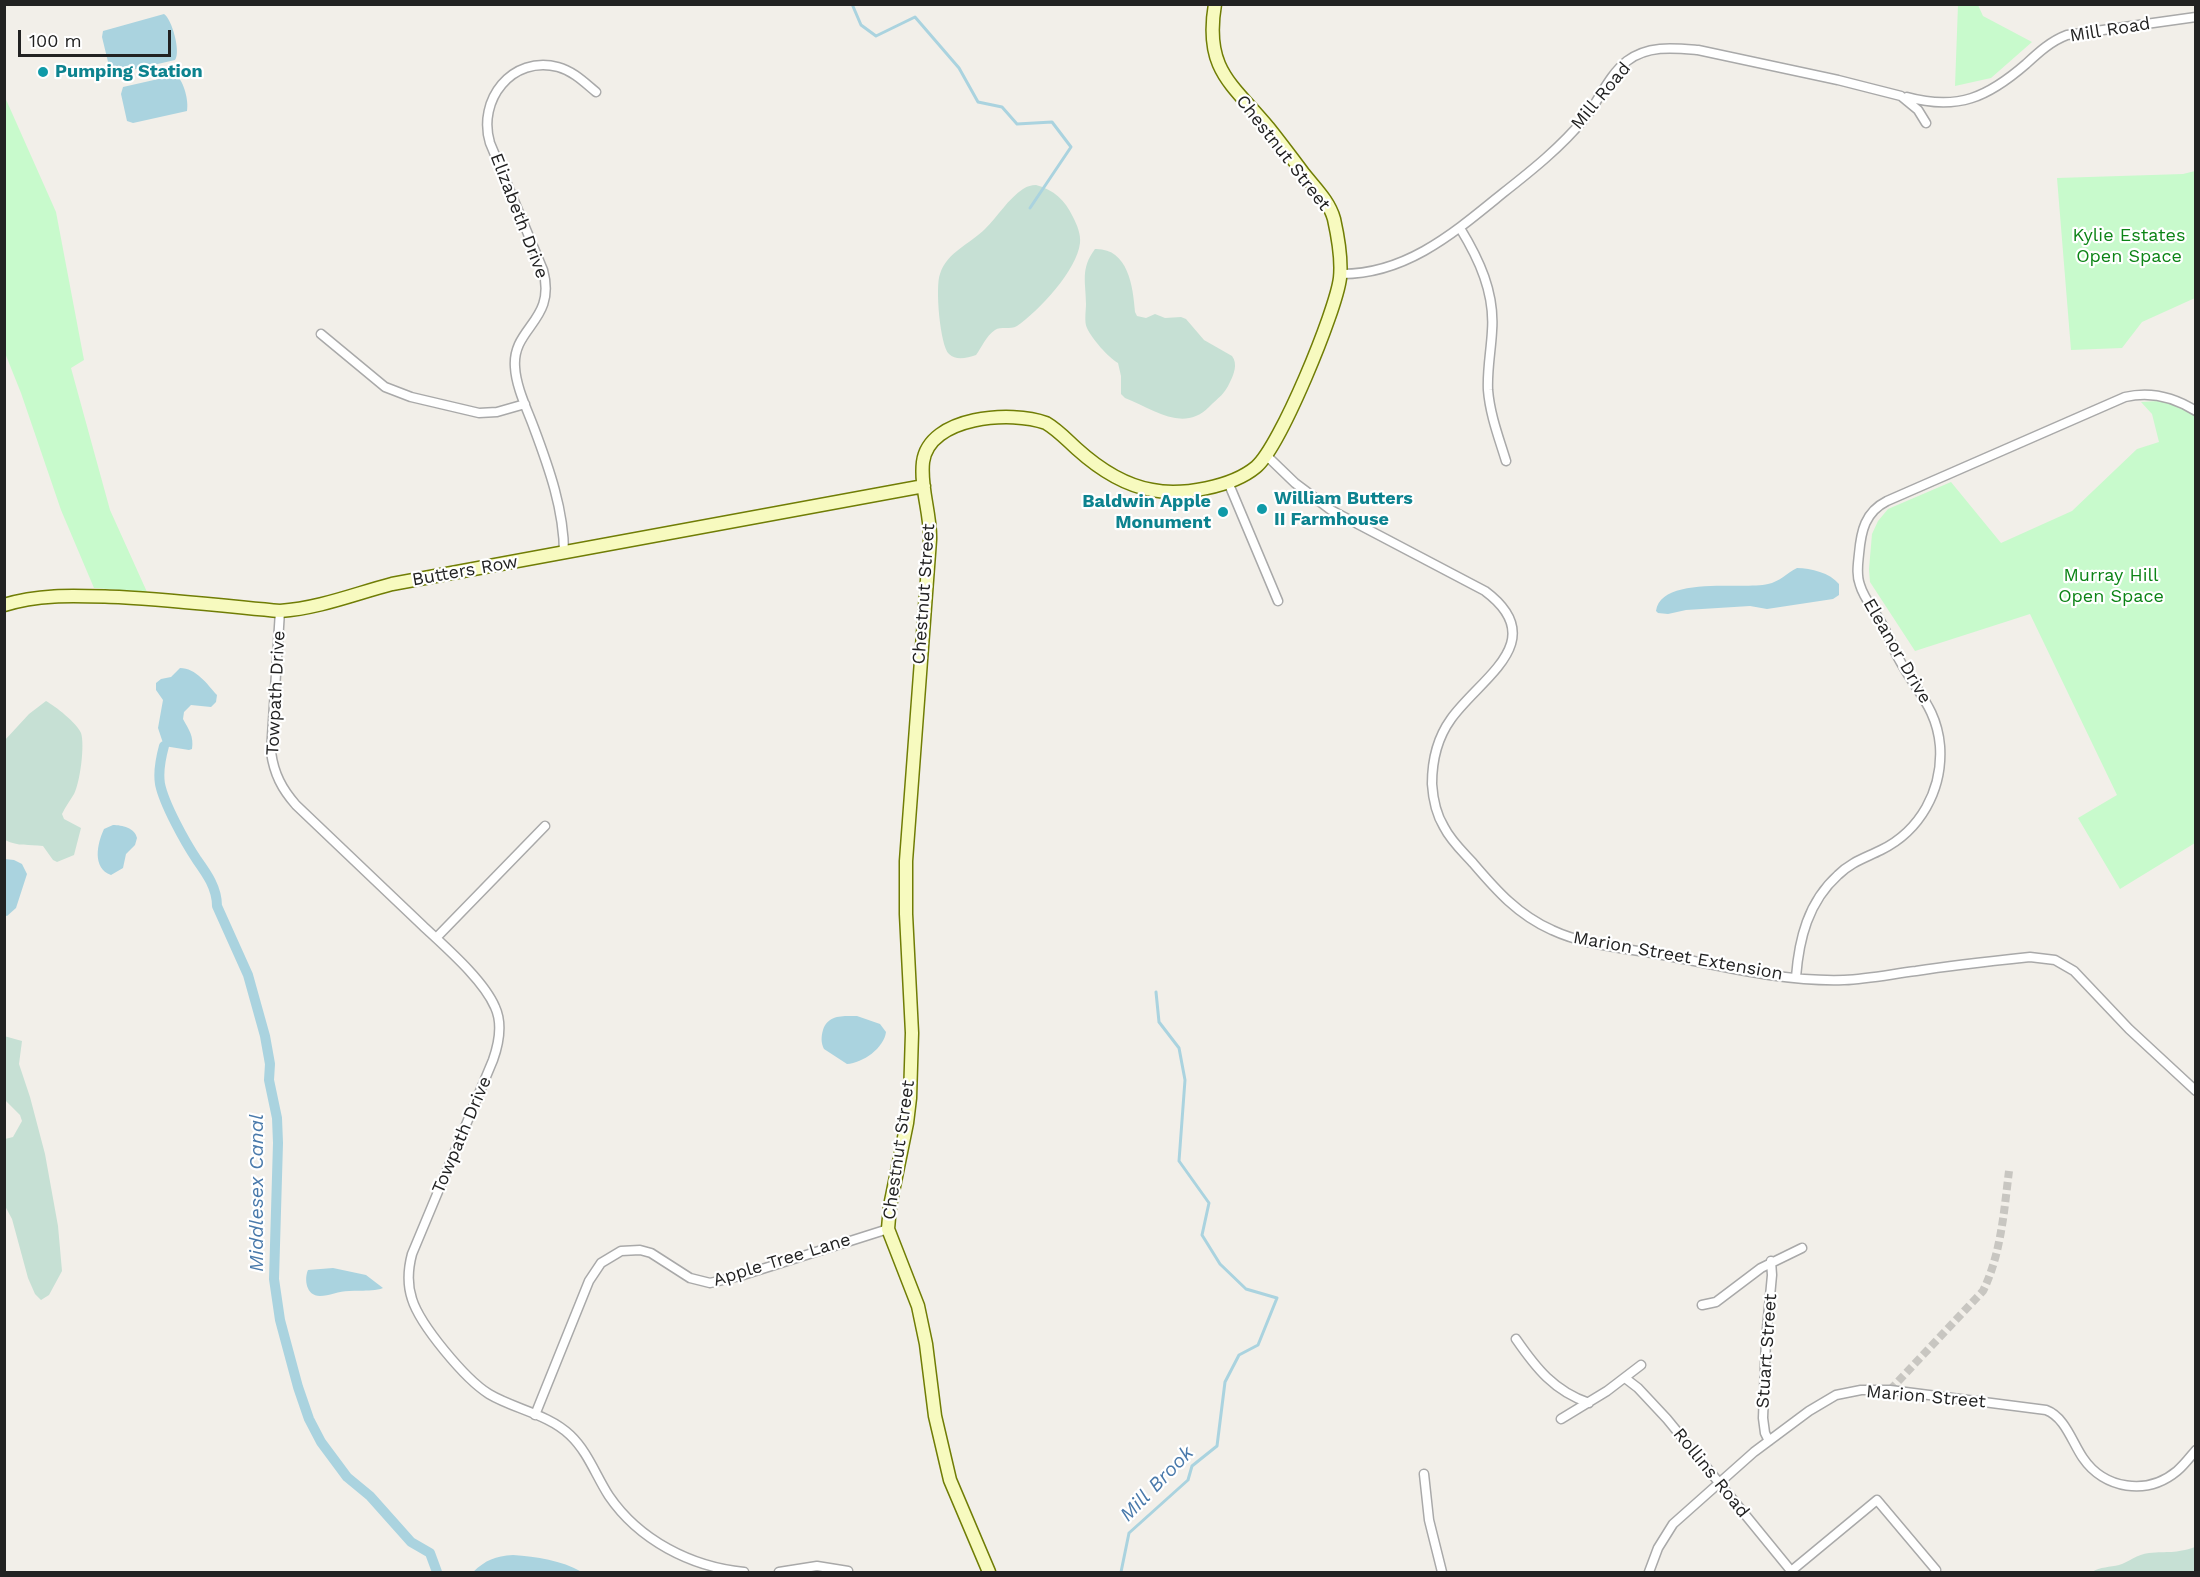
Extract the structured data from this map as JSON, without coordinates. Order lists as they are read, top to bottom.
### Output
{
  "streets": {
    "street": [
      "Mill Road",
      "Chestnut Street",
      "Elizabeth Drive",
      "Butters Row",
      "Eleanor Drive",
      "Towpath Drive",
      "Marion Street Extension",
      "Apple Tree Lane",
      "Stuart Street",
      "Marion Street",
      "Rollins Road"
    ]
  },
  "crossings": [
    ["Mill Road", "Chestnut Street"],
    ["Chestnut Street", "Butters Row"],
    ["Chestnut Street", "Marion Street Extension"],
    ["Chestnut Street", "Apple Tree Lane"],
    ["Elizabeth Drive", "Butters Row"],
    ["Butters Row", "Towpath Drive"],
    ["Eleanor Drive", "Marion Street Extension"],
    ["Towpath Drive", "Apple Tree Lane"],
    ["Stuart Street", "Marion Street"],
    ["Marion Street", "Rollins Road"]
  ],
  "water": ["Middlesex Canal", "Mill Brook"],
  "parks": ["Kylie Estates Open Space", "Murray Hill Open Space"],
  "places": ["Pumping Station", "William Butters II Farmhouse", "Baldwin Apple Monument"],
  "scale_bar": "100 m"
}
